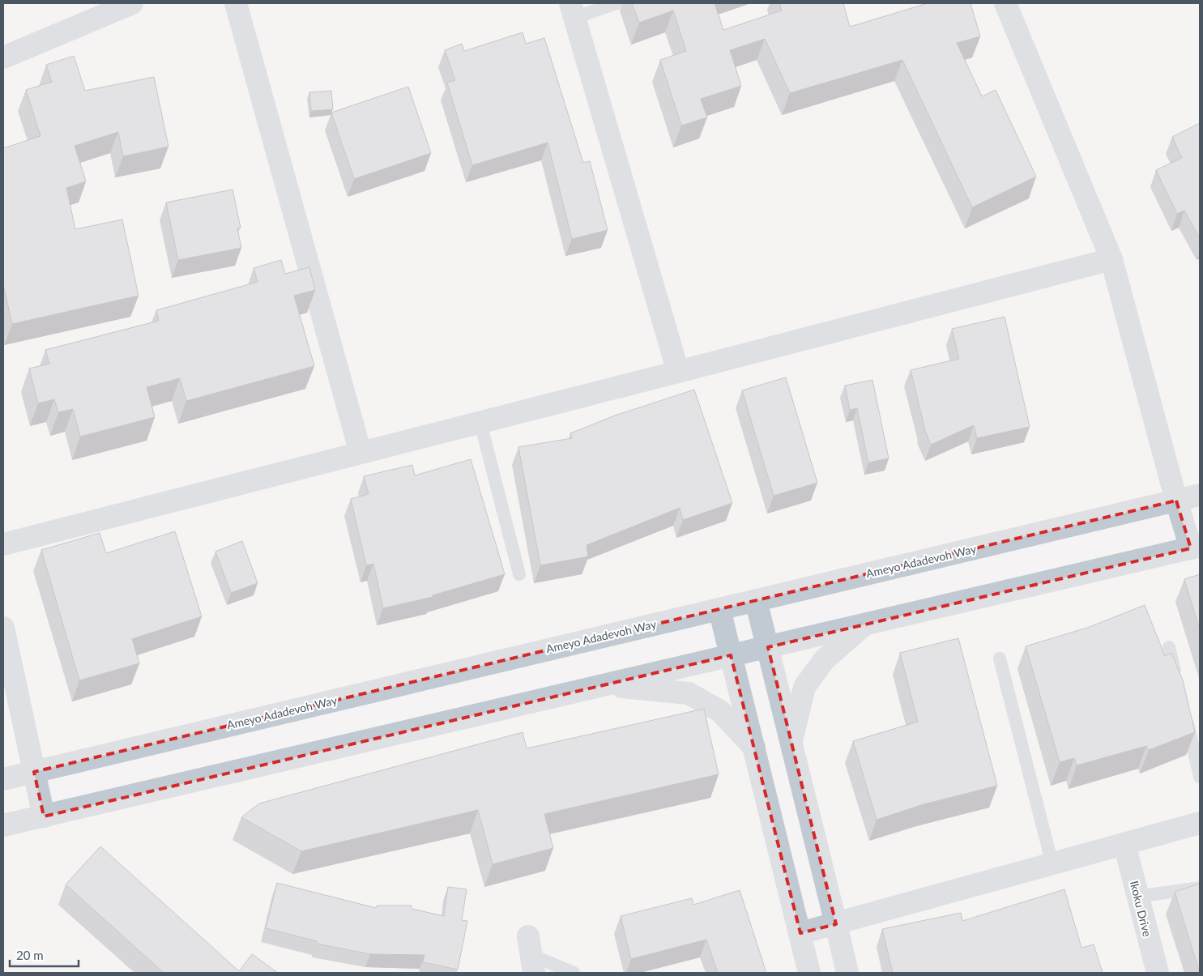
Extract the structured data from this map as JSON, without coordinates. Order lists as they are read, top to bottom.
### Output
{
  "streets": {
    "street": ["Ameyo Adadevoh Way", "Ikoku Drive"]
  },
  "scale_bar": "20 m"
}
